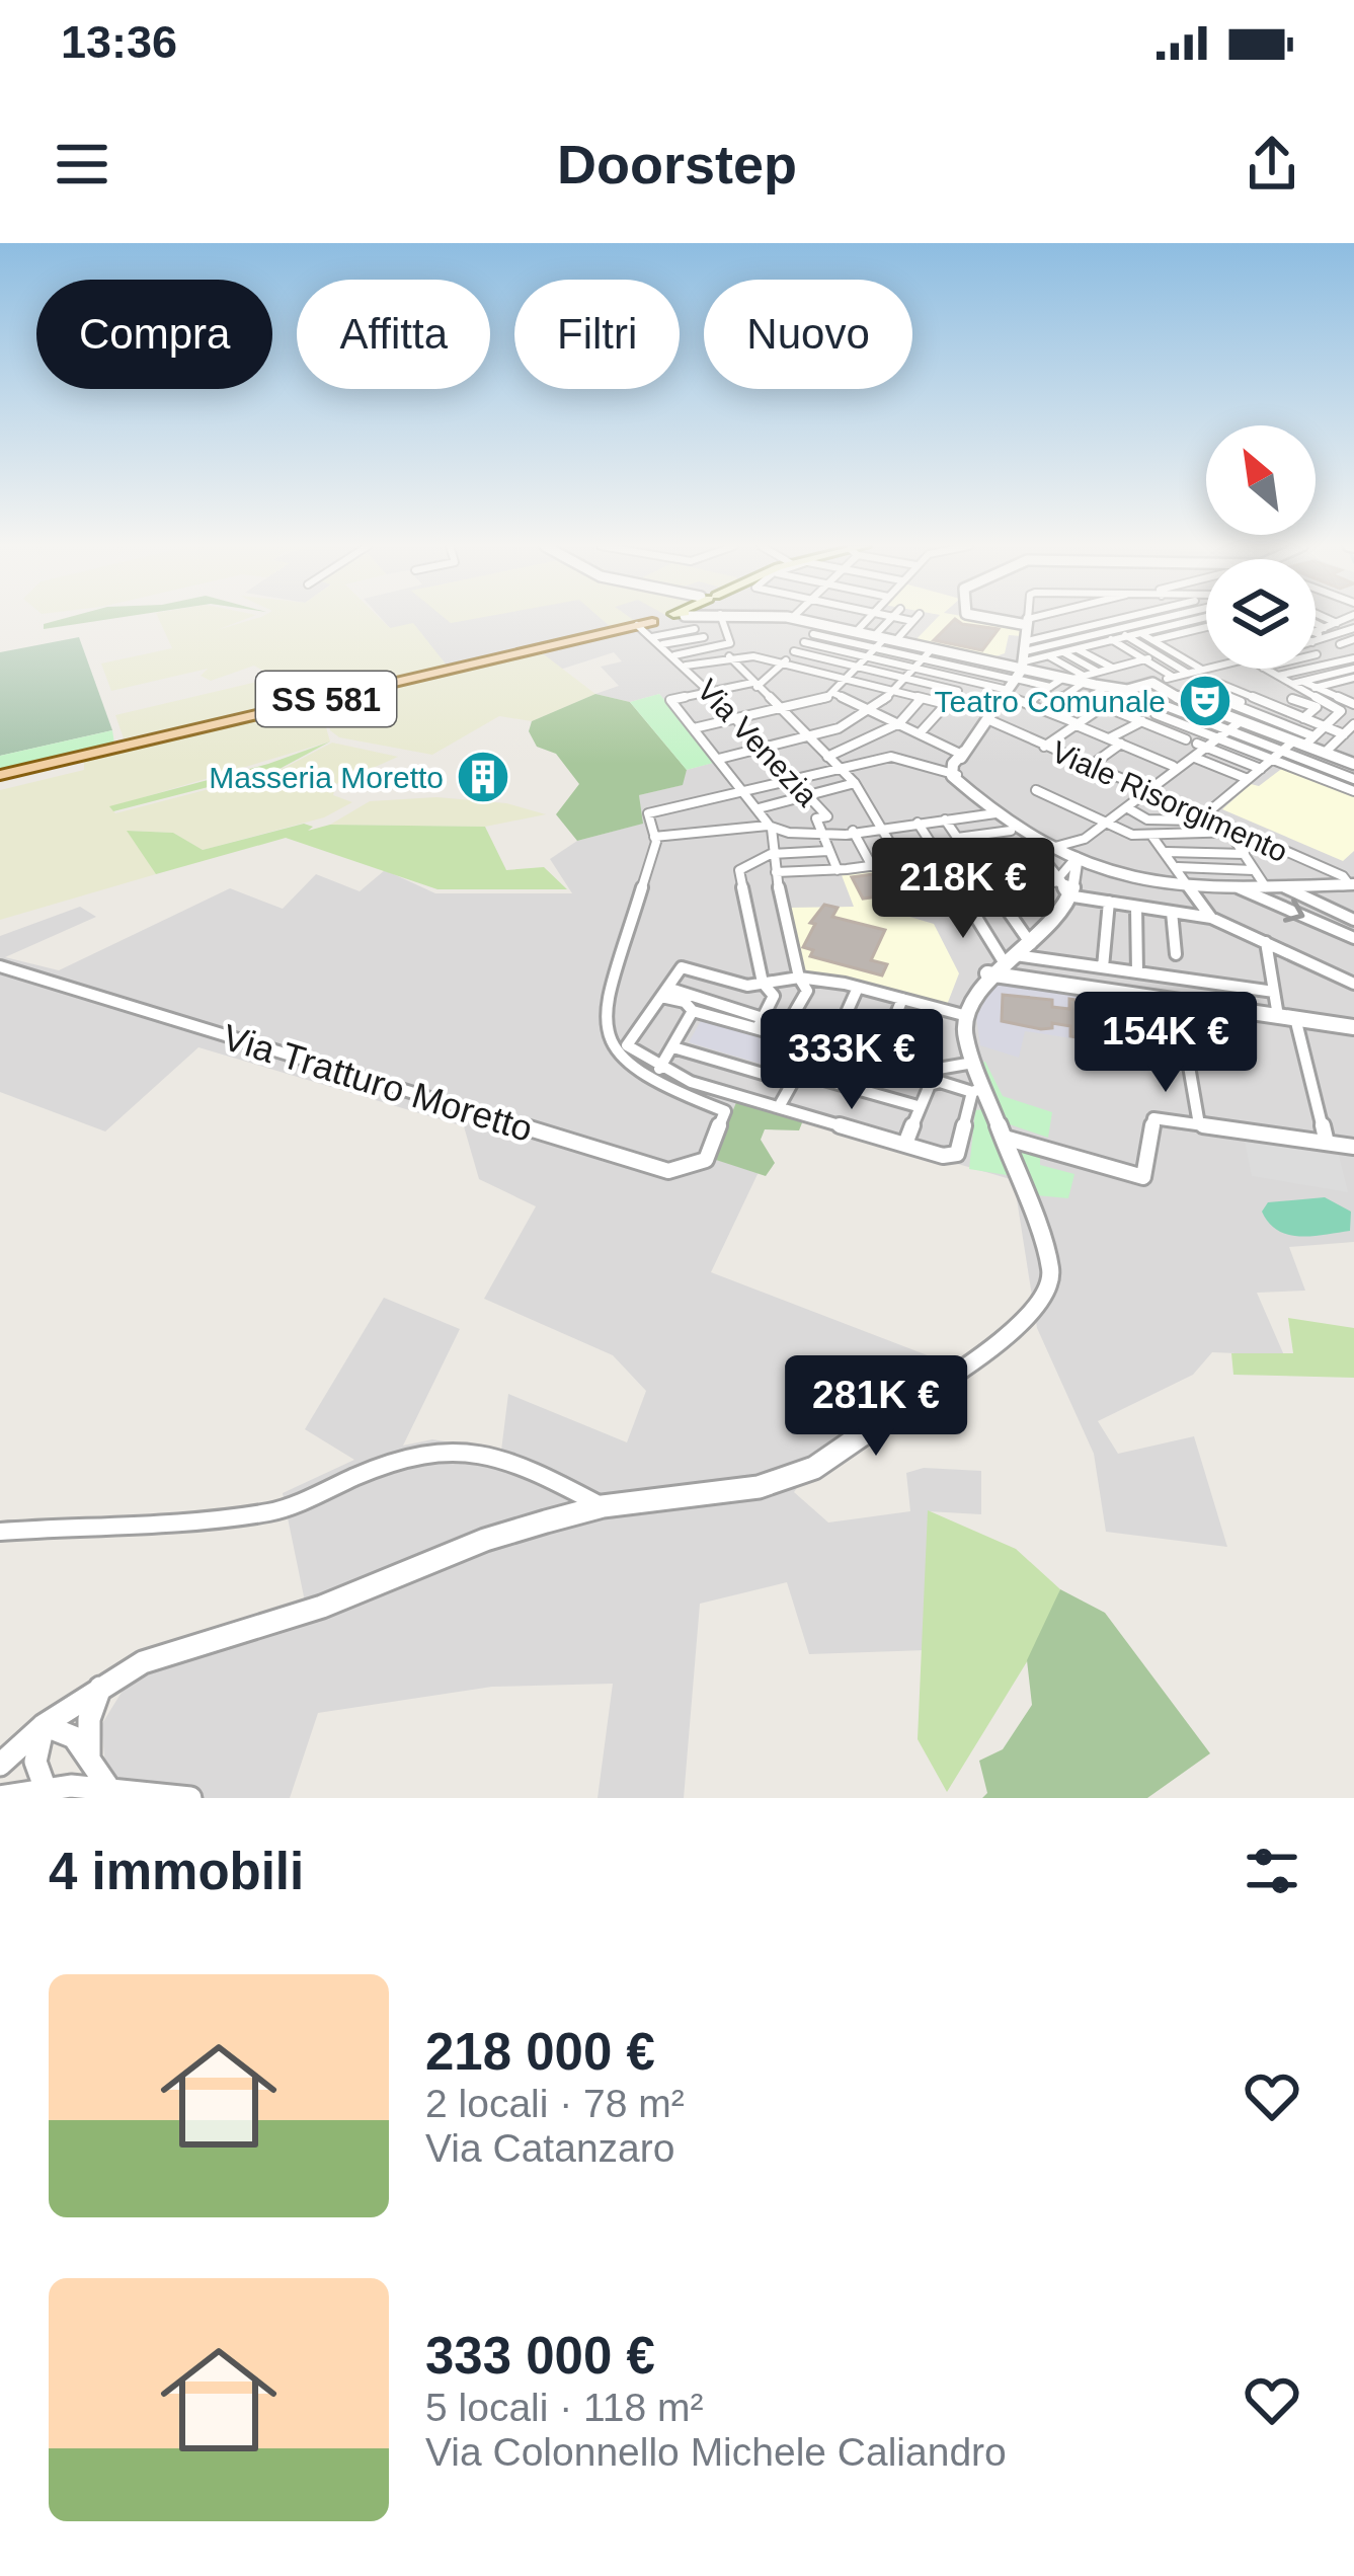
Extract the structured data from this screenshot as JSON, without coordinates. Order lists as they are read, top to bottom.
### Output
{
  "streets": {
    "main road": ["SS 581"],
    "street": ["Via Venezia", "Viale Risorgimento", "Via Tratturo Moretto"]
  },
  "crossings": [
    ["SS 581", "Via Venezia"]
  ],
  "places": {
    "theatre": ["Teatro Comunale"],
    "building": ["Masseria Moretto"]
  },
  "north": "top left",
  "page": {
    "status": "13:36",
    "header": "Doorstep",
    "chip": [
      "Compra",
      "Affitta",
      "Filtri",
      "Nuovo"
    ],
    "price": [
      "218K €",
      "154K €",
      "333K €",
      "281K €"
    ],
    "heading": "4 immobili",
    "list": [
      {
        "name": "218 000 €",
        "note": "2 locali · 78 m² · Via Catanzaro"
      },
      {
        "name": "333 000 €",
        "note": "5 locali · 118 m² · Via Colonnello Michele Caliandro"
      }
    ]
  }
}
